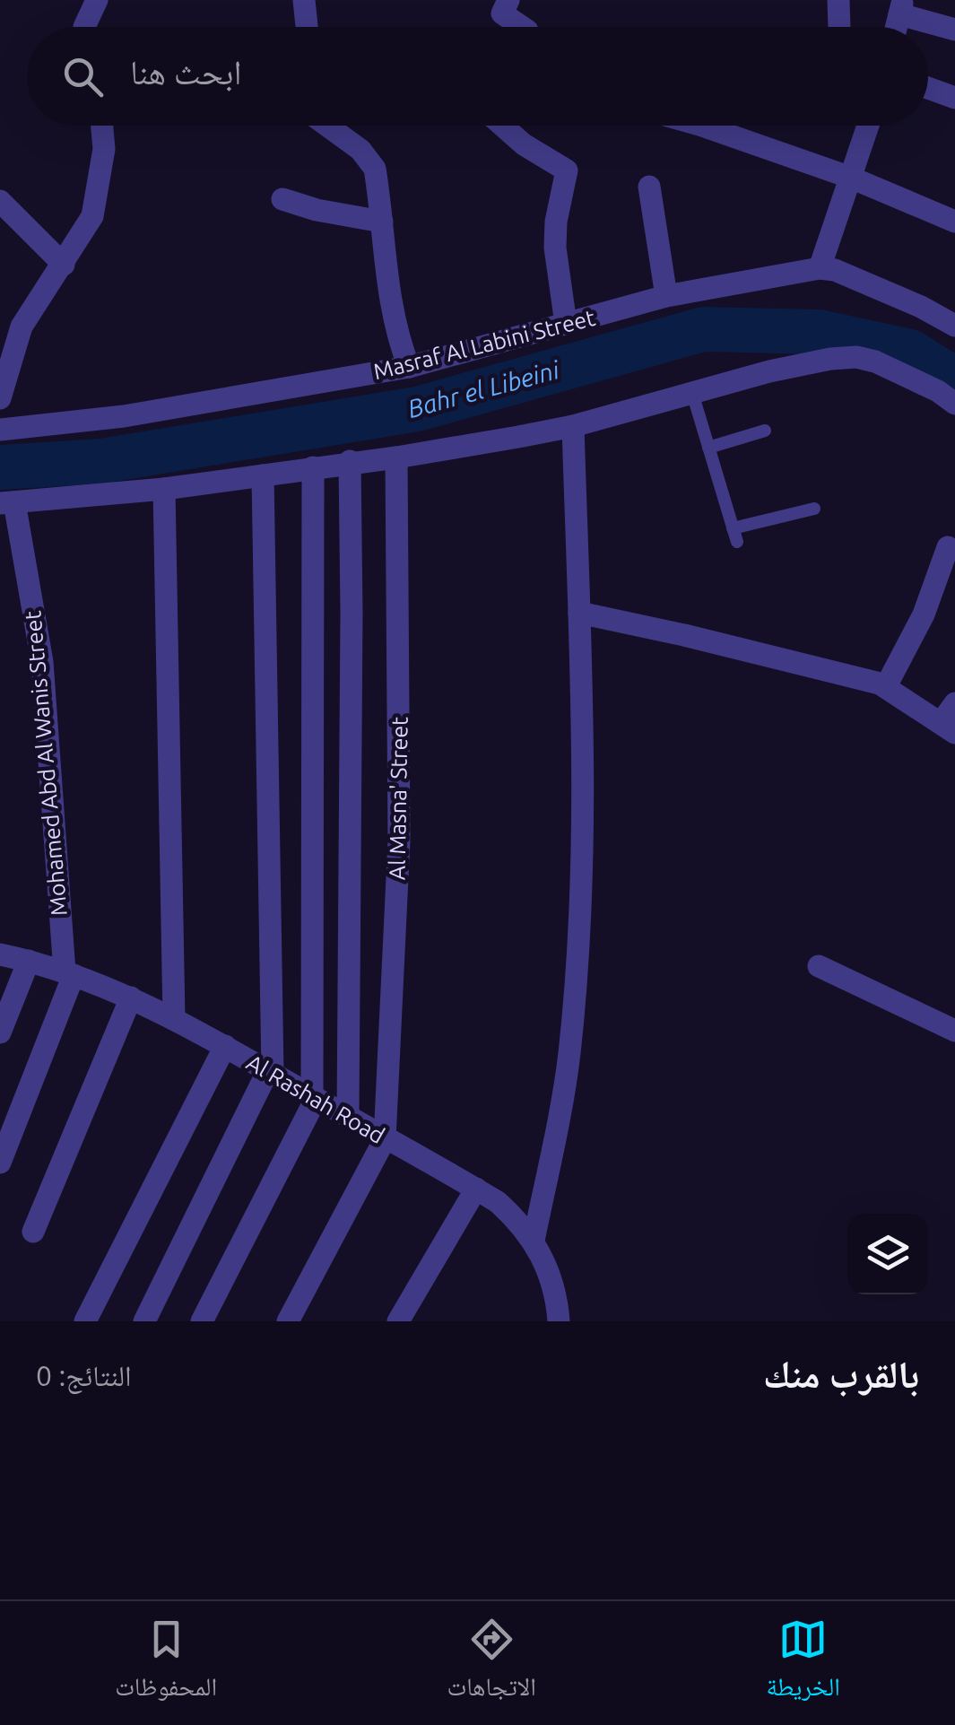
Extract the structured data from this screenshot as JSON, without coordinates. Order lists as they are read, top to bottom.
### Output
{
  "streets": {
    "street": [
      "Masraf Al Labini Street",
      "Mohamed Abd Al Wanis Street",
      "Al Masna' Street",
      "Al Rashah Road"
    ]
  },
  "crossings": [
    ["Mohamed Abd Al Wanis Street", "Al Rashah Road"],
    ["Al Masna' Street", "Al Rashah Road"]
  ],
  "water": ["Bahr el Libeini"],
  "page": {
    "search": "ابحث هنا",
    "heading": ["بالقرب منك", "النتائج: 0"],
    "nav": ["الخريطة", "الاتجاهات", "المحفوظات"]
  }
}
